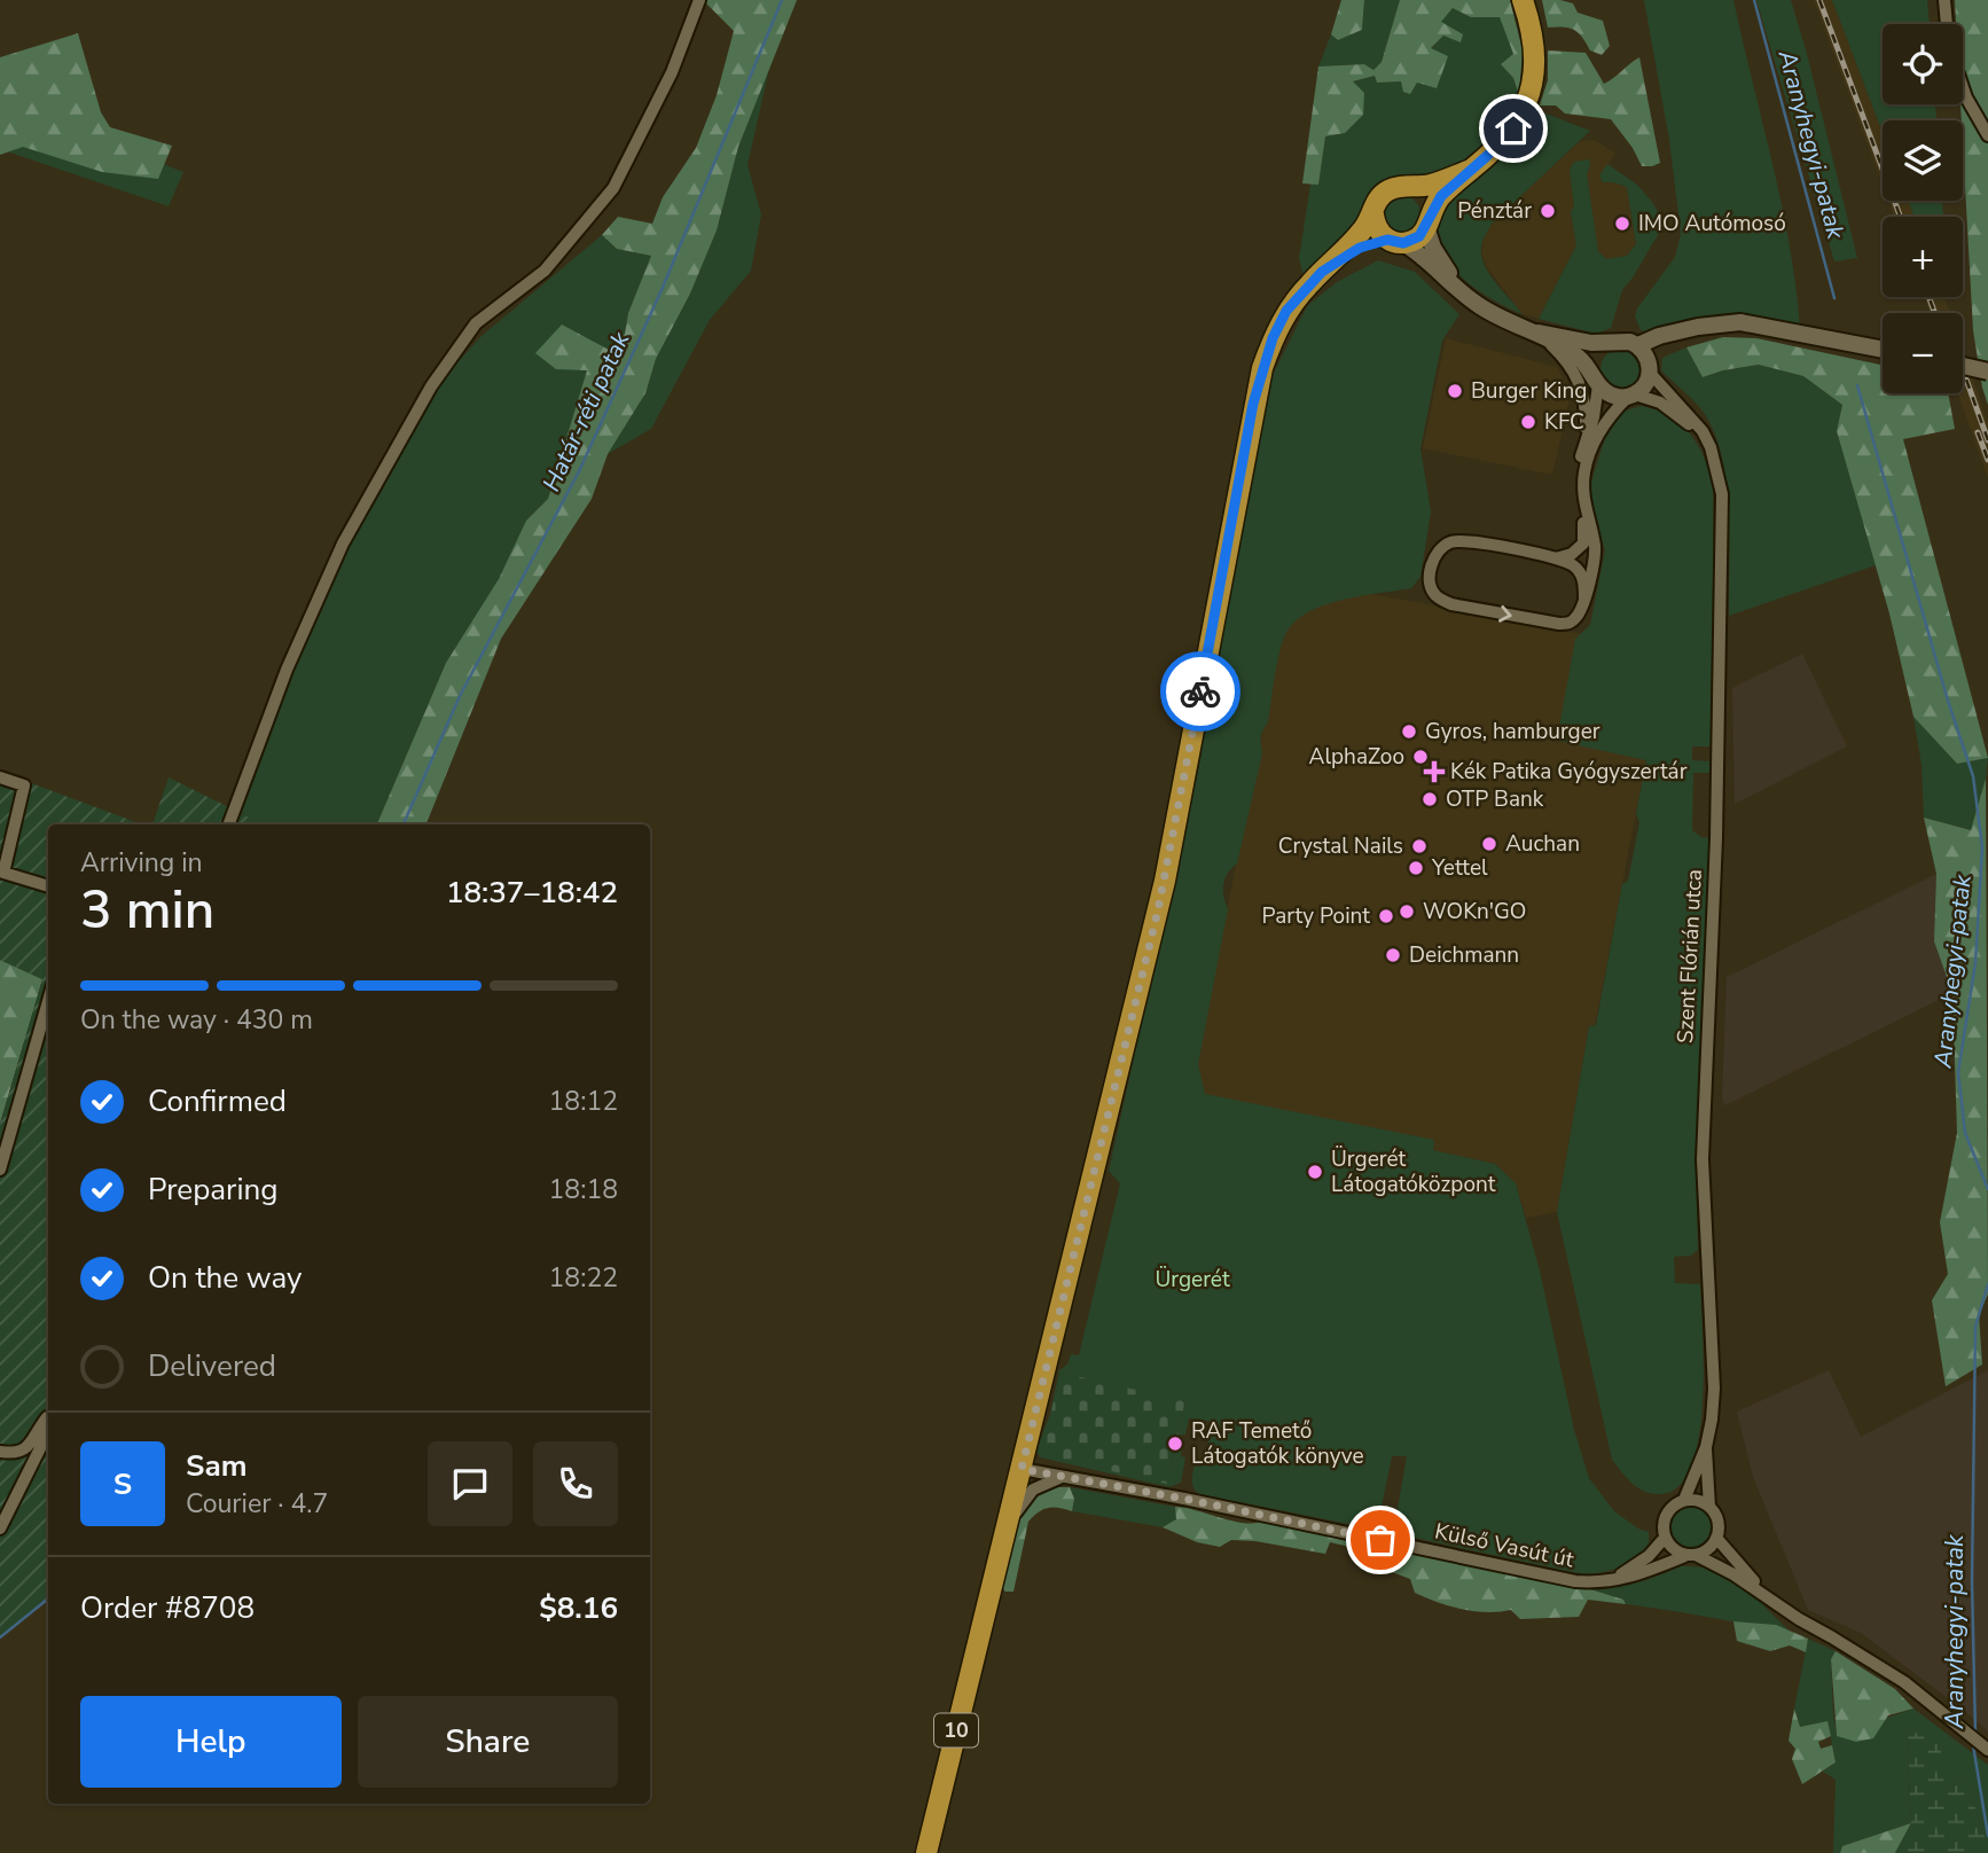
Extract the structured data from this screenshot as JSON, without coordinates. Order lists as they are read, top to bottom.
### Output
{
  "streets": {
    "main road": ["10"],
    "street": ["Szent Flórián utca", "Külső Vasút út"]
  },
  "crossings": [
    ["Szent Flórián utca", "Külső Vasút út"],
    ["Külső Vasút út", "10"]
  ],
  "water": ["Aranyhegyi-patak", "Határ-réti patak"],
  "parks": ["Ürgerét"],
  "places": {
    "other": [
      "Pénztár",
      "IMO Autómosó",
      "Burger King",
      "KFC",
      "Gyros, hamburger",
      "AlphaZoo",
      "OTP Bank",
      "Auchan",
      "Crystal Nails",
      "Yettel",
      "WOKn'GO",
      "Party Point",
      "Deichmann",
      "Ürgerét Látogatóközpont",
      "RAF Temető Látogatók könyve"
    ],
    "health": ["Kék Patika Gyógyszertár"]
  },
  "page": {
    "map_buttons": ["+", "−"],
    "heading": ["3 min", "Arriving in", "18:37–18:42"],
    "panel": [
      "Sam",
      "Courier · 4.7",
      "Order #8708",
      "$8.16"
    ],
    "bar": "On the way · 430 m",
    "list": [
      ["Confirmed", "18:12"],
      ["Preparing", "18:18"],
      ["On the way", "18:22"],
      "Delivered"
    ],
    "round": "S",
    "buttons": ["Help", "Share"]
  }
}
